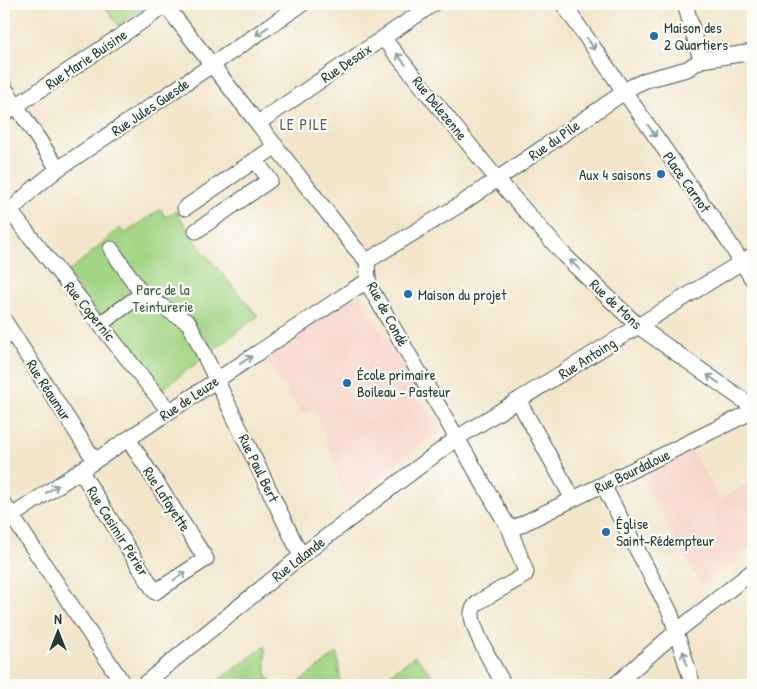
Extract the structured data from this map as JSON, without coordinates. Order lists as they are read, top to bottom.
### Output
{
  "streets": {
    "street": [
      "Rue Marie Buisine",
      "Rue Desaix",
      "Rue Jules Guesde",
      "Rue Delezenne",
      "Rue du Pile",
      "Place Carnot",
      "Rue de Mons",
      "Rue Copernic",
      "Rue de Condé",
      "Rue Antoing",
      "Rue Réaumur",
      "Rue de Leuze",
      "Rue Paul Bert",
      "Rue Bourdaloue",
      "Rue Lafayette",
      "Rue Casimir Périer",
      "Rue Lalande"
    ]
  },
  "crossings": [
    ["Rue Marie Buisine", "Rue de Condé"],
    ["Rue Desaix", "Rue Delezenne"],
    ["Rue Desaix", "Rue de Condé"],
    ["Rue Jules Guesde", "Rue Copernic"],
    ["Rue Jules Guesde", "Rue de Condé"],
    ["Rue Delezenne", "Rue du Pile"],
    ["Rue Delezenne", "Rue de Mons"],
    ["Rue du Pile", "Place Carnot"],
    ["Rue du Pile", "Rue de Mons"],
    ["Rue du Pile", "Rue de Condé"],
    ["Place Carnot", "Rue Antoing"],
    ["Rue de Mons", "Rue Antoing"],
    ["Rue Copernic", "Rue de Leuze"],
    ["Rue de Condé", "Rue Antoing"],
    ["Rue de Condé", "Rue de Leuze"],
    ["Rue de Condé", "Rue Bourdaloue"],
    ["Rue de Condé", "Rue Lalande"],
    ["Rue Antoing", "Rue Lalande"],
    ["Rue Réaumur", "Rue de Leuze"],
    ["Rue de Leuze", "Rue Paul Bert"],
    ["Rue de Leuze", "Rue Lafayette"],
    ["Rue de Leuze", "Rue Casimir Périer"],
    ["Rue Paul Bert", "Rue Lalande"],
    ["Rue Lafayette", "Rue Casimir Périer"]
  ],
  "one_way": [
    "Rue Delezenne",
    "Place Carnot",
    "Rue de Mons",
    "Rue de Leuze"
  ],
  "districts": ["LE PILE"],
  "parks": ["Parc de la Teinturerie"],
  "places": [
    "Maison des 2 Quartiers",
    "Aux 4 saisons",
    "Maison du projet",
    "École primaire Boileau - Pasteur",
    "Église Saint-Rédempteur"
  ],
  "north": "top"
}
